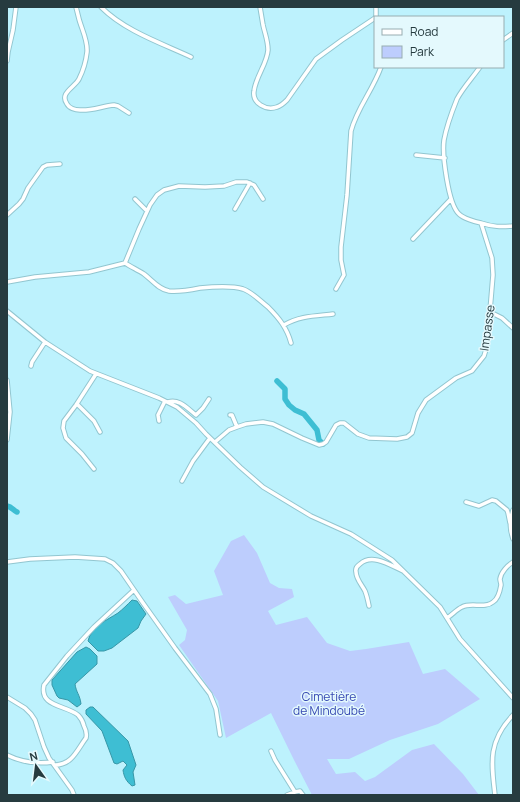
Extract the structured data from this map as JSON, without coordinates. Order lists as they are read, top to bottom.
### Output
{
  "streets": {
    "street": ["Impasse"]
  },
  "parks": ["Cimetière de Mindoubé"],
  "legend": ["Road", "Park"],
  "north": "top"
}
